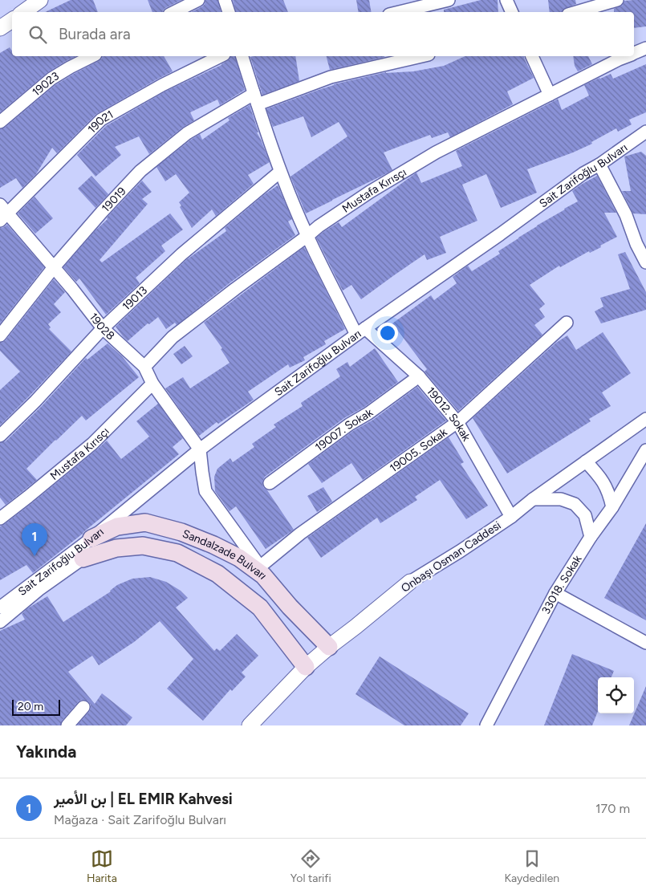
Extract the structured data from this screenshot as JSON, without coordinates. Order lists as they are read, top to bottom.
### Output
{
  "streets": {
    "main road": ["Sandalzade Bulvarı"],
    "street": [
      "19023",
      "19021",
      "Sait Zarifoğlu Bulvarı",
      "Mustafa Kırısçı",
      "19019",
      "19013",
      "19028",
      "19012. Sokak",
      "19007. Sokak",
      "19005. Sokak",
      "Onbaşı Osman Caddesi",
      "33018. Sokak"
    ]
  },
  "crossings": [
    ["19021", "19028"],
    ["Sait Zarifoğlu Bulvarı", "19028"],
    ["Sait Zarifoğlu Bulvarı", "19012. Sokak"],
    ["Sait Zarifoğlu Bulvarı", "Sandalzade Bulvarı"],
    ["Mustafa Kırısçı", "19028"],
    ["19019", "19028"],
    ["19013", "19028"],
    ["19012. Sokak", "19007. Sokak"],
    ["19012. Sokak", "19005. Sokak"],
    ["19012. Sokak", "Onbaşı Osman Caddesi"],
    ["19005. Sokak", "Sandalzade Bulvarı"],
    ["Sandalzade Bulvarı", "Onbaşı Osman Caddesi"]
  ],
  "scale_bar": "20 m",
  "page": {
    "search": "Burada ara",
    "pins": "1",
    "scale": "20 m",
    "heading": "Yakında",
    "list": [
      {
        "mark": "1",
        "name": "بن الأمير | EL EMIR Kahvesi",
        "note": "Mağaza · Sait Zarifoğlu Bulvarı",
        "value": "170 m"
      }
    ],
    "nav": ["Harita", "Yol tarifi", "Kaydedilen"]
  }
}
